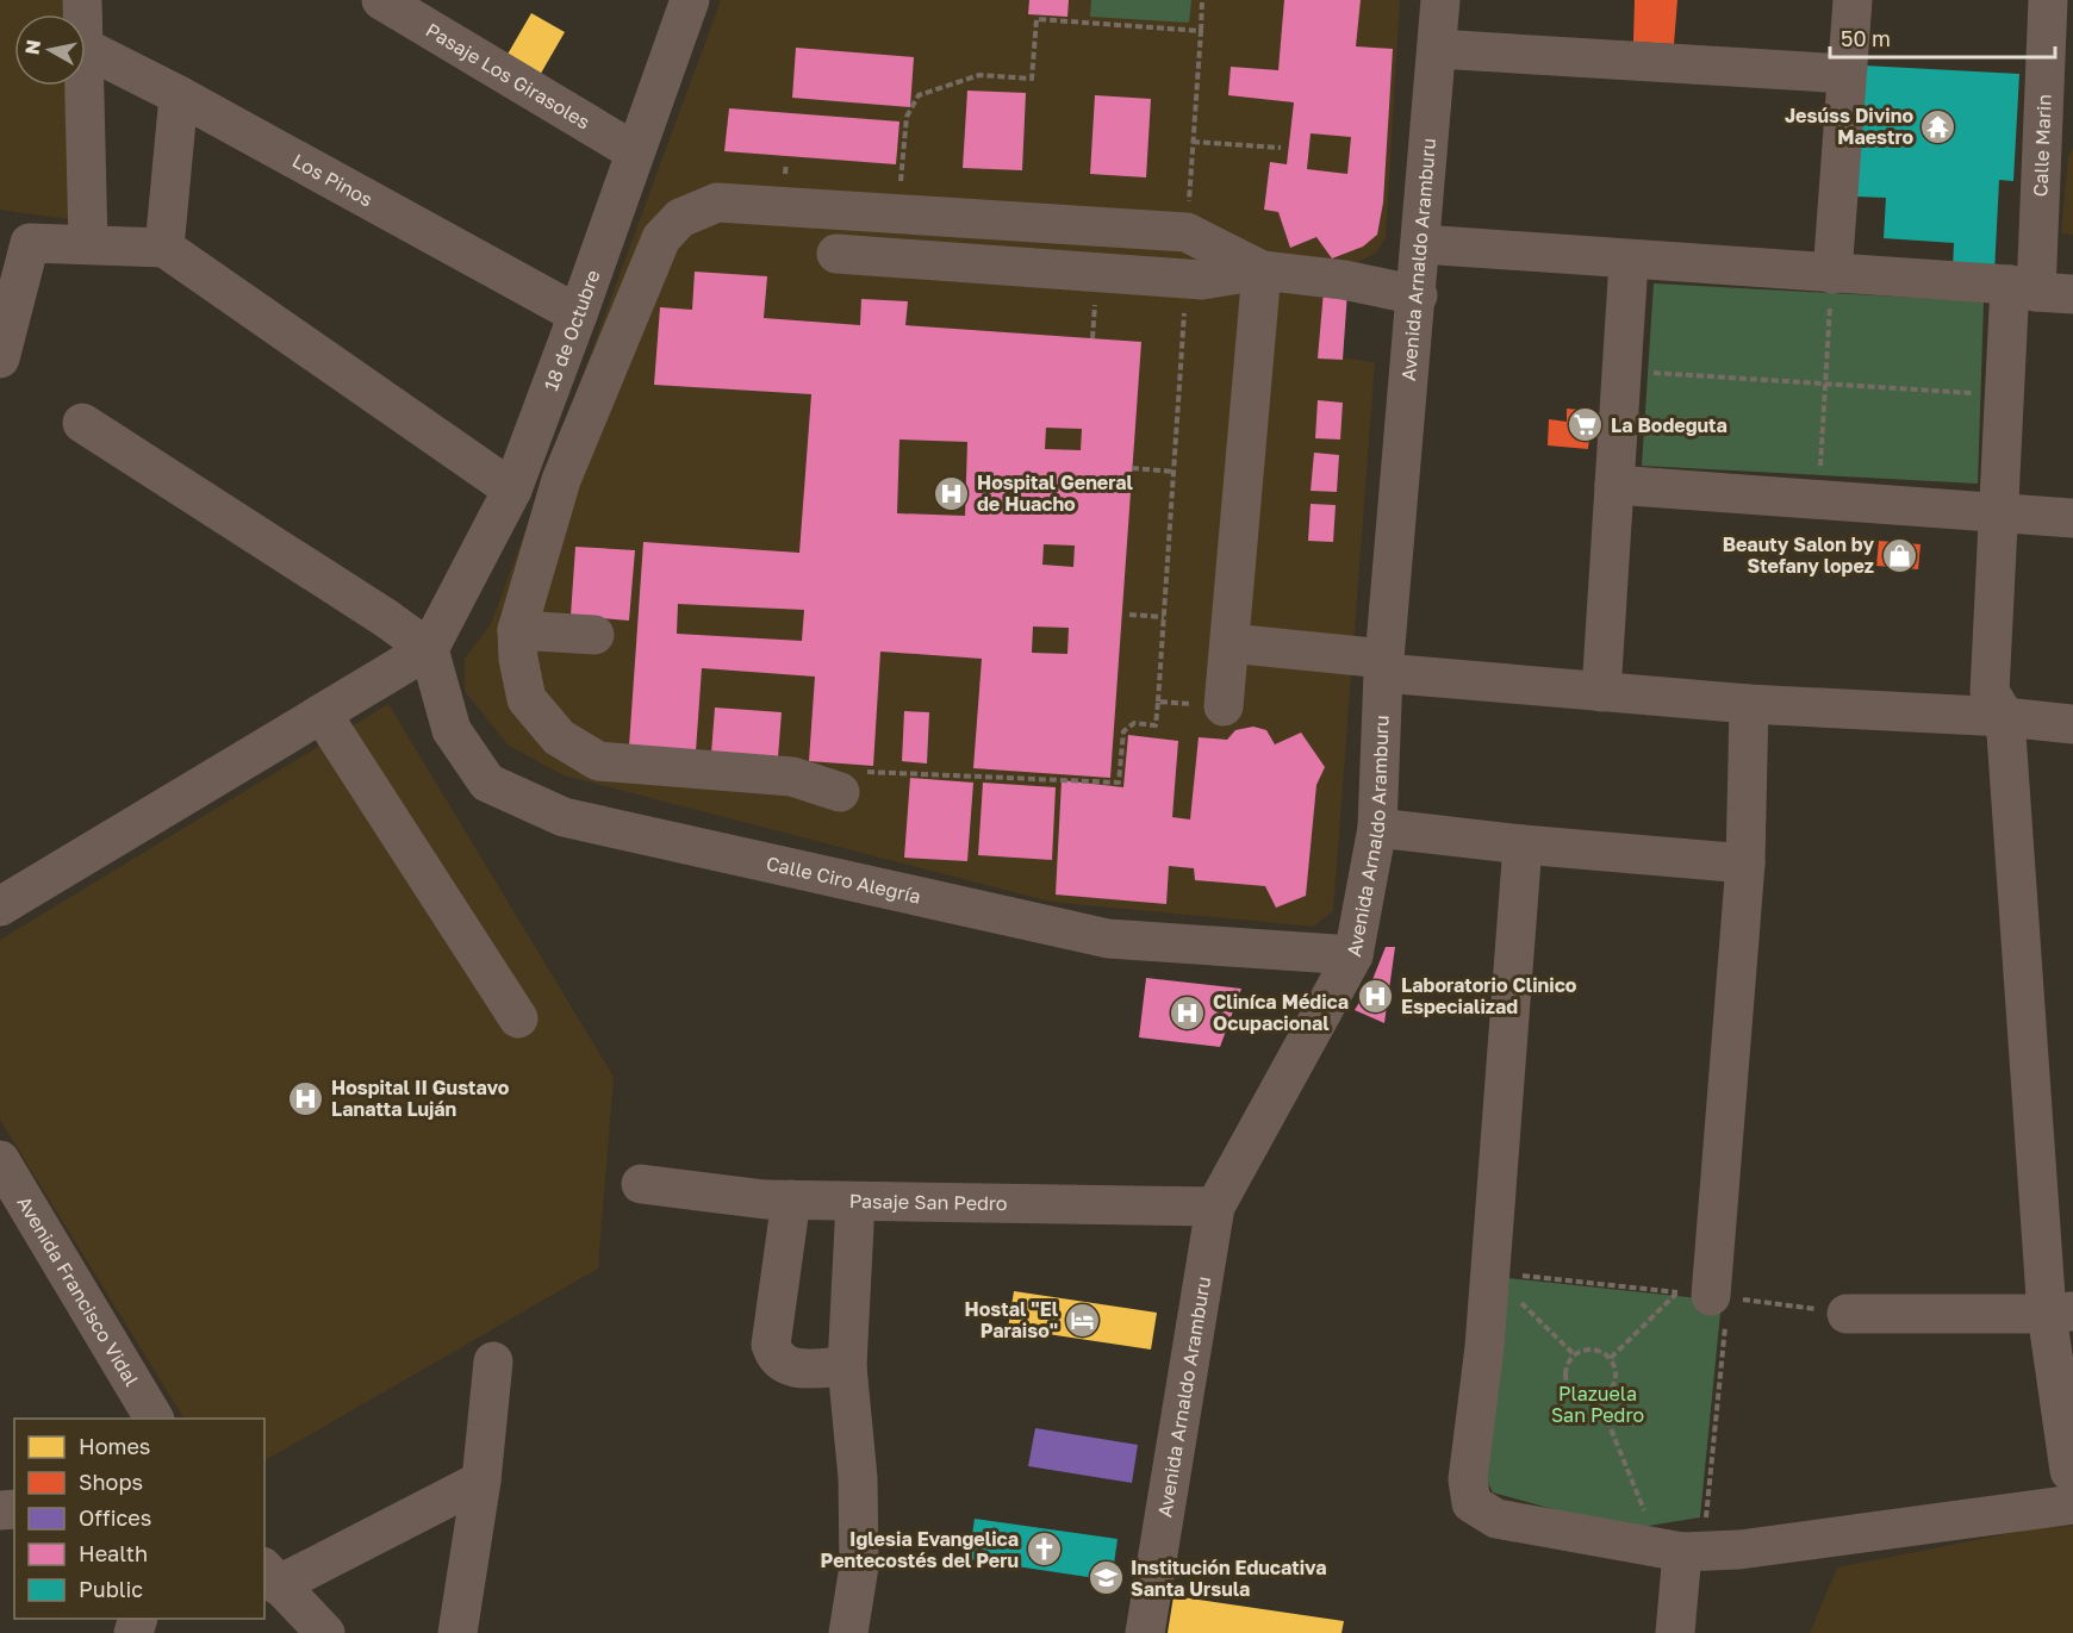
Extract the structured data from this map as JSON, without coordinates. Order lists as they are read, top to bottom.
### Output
{
  "streets": {
    "street": [
      "Pasaje Los Girasoles",
      "Calle Marin",
      "Los Pinos",
      "Avenida Arnaldo Aramburu",
      "18 de Octubre",
      "Calle Ciro Alegría",
      "Pasaje San Pedro",
      "Avenida Francisco Vidal"
    ]
  },
  "crossings": [
    ["Pasaje Los Girasoles", "18 de Octubre"],
    ["Los Pinos", "18 de Octubre"],
    ["Avenida Arnaldo Aramburu", "Calle Ciro Alegría"],
    ["Avenida Arnaldo Aramburu", "Pasaje San Pedro"],
    ["18 de Octubre", "Calle Ciro Alegría"]
  ],
  "parks": ["Plazuela San Pedro"],
  "places": {
    "temple": ["Jesúss Divino Maestro"],
    "supermarket": ["La Bodeguta"],
    "hospital": [
      "Hospital General de Huacho",
      "Laboratorio Clinico Especializad",
      "Cliníca Médica Ocupacional",
      "Hospital II Gustavo Lanatta Luján"
    ],
    "shop": ["Beauty Salon by Stefany lopez"],
    "hotel": ["Hostal \"El Paraiso\""],
    "church": ["Iglesia Evangelica Pentecostés del Peru"],
    "school or university": ["Institución Educativa Santa Ursula"]
  },
  "legend": [
    "Homes",
    "Shops",
    "Offices",
    "Health",
    "Public"
  ],
  "scale_bar": "50 m",
  "north": "left"
}
